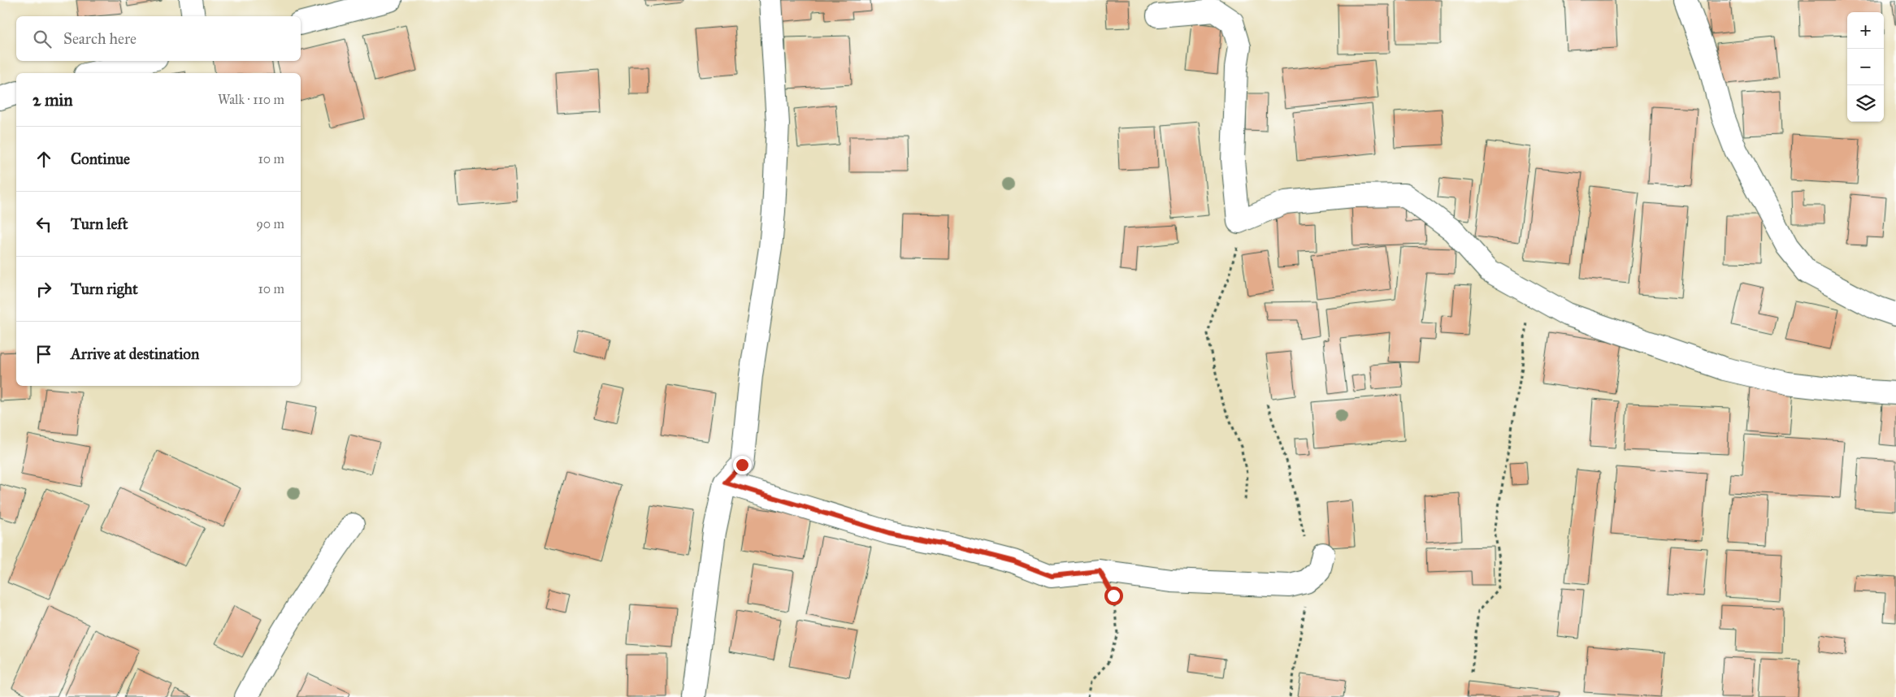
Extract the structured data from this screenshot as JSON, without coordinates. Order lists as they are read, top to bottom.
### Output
{
  "page": {
    "map_buttons": ["+", "−"],
    "search": "Search here",
    "heading": ["2 min", "Walk · 110 m"],
    "list": [
      ["Continue", "10 m"],
      ["Turn left", "90 m"],
      ["Turn right", "10 m"],
      "Arrive at destination"
    ]
  }
}
